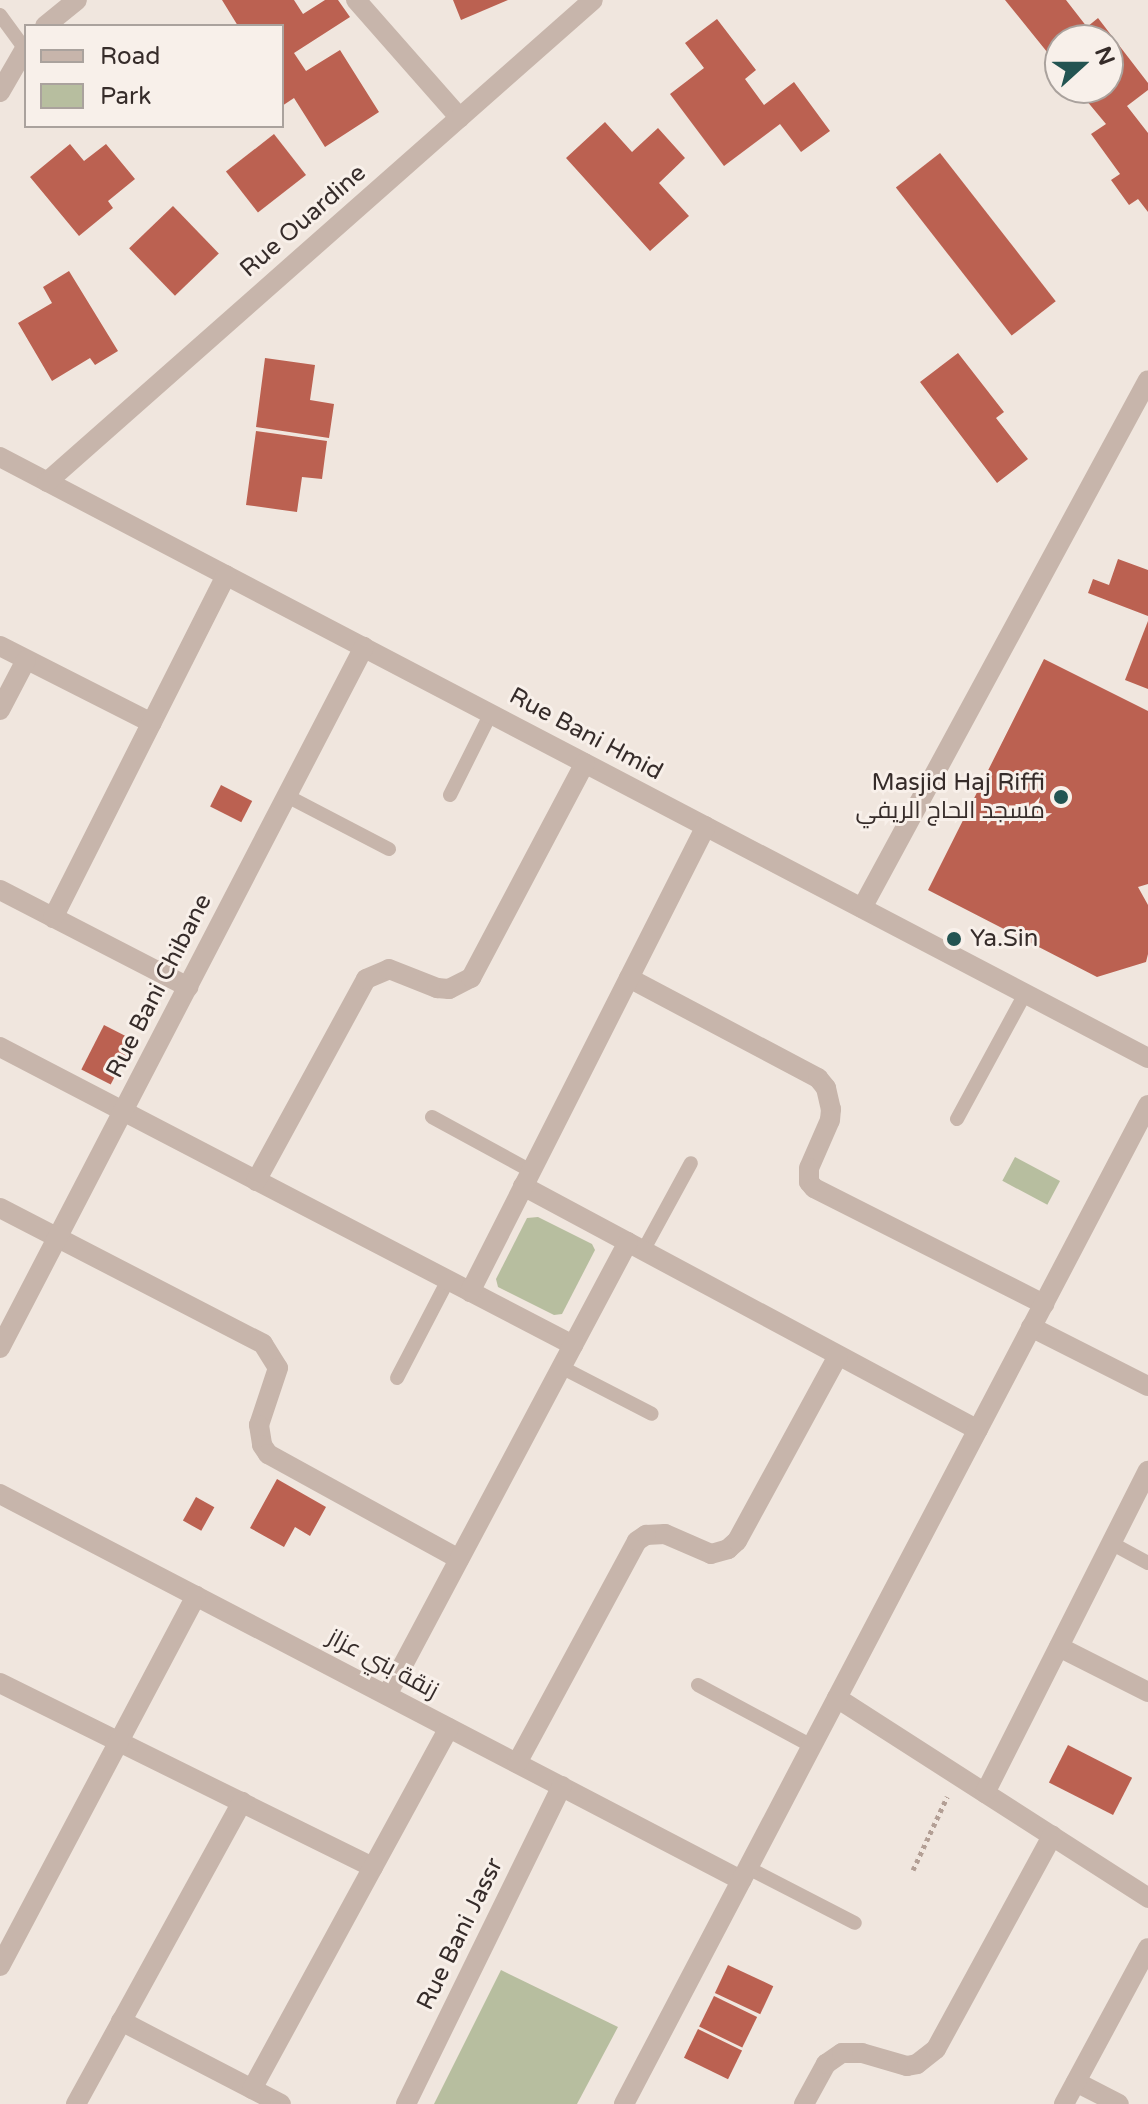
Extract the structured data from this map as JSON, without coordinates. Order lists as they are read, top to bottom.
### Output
{
  "streets": {
    "street": [
      "Rue Ouardine",
      "Rue Bani Hmid",
      "Rue Bani Chibane",
      "زنقة بني عزاز",
      "Rue Bani Jassr"
    ]
  },
  "crossings": [
    ["Rue Ouardine", "Rue Bani Hmid"],
    ["Rue Bani Hmid", "Rue Bani Chibane"],
    ["زنقة بني عزاز", "Rue Bani Jassr"]
  ],
  "places": ["Masjid Haj Riffi مسجد الحاج الريفي", "Ya.Sin"],
  "legend": ["Road", "Park"],
  "north": "right"
}
